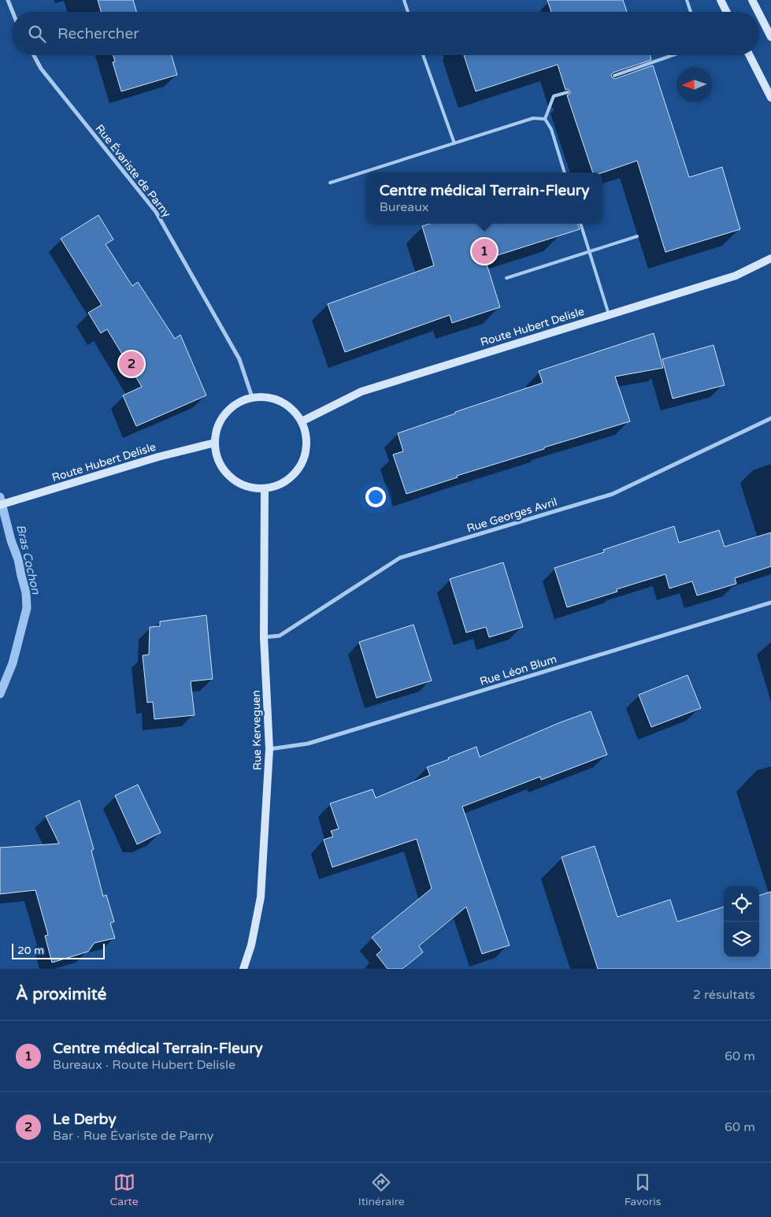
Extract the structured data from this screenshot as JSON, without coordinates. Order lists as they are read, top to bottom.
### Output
{
  "streets": {
    "main road": ["Route Hubert Delisle", "Rue Kerveguen"],
    "street": ["Rue Évariste de Parny", "Rue Georges Avril", "Rue Léon Blum"]
  },
  "crossings": [
    ["Rue Évariste de Parny", "Route Hubert Delisle"],
    ["Rue Évariste de Parny", "Rue Kerveguen"],
    ["Route Hubert Delisle", "Rue Kerveguen"],
    ["Rue Georges Avril", "Rue Kerveguen"],
    ["Rue Léon Blum", "Rue Kerveguen"]
  ],
  "water": ["Bras Cochon"],
  "scale_bar": "20 m",
  "north": "left",
  "page": {
    "search": "Rechercher",
    "popup": ["Centre médical Terrain-Fleury", "Bureaux"],
    "pins": ["1", "2"],
    "scale": "20 m",
    "heading": ["À proximité", "2 résultats"],
    "list": [
      {
        "mark": "1",
        "name": "Centre médical Terrain-Fleury",
        "note": "Bureaux · Route Hubert Delisle",
        "value": "60 m"
      },
      {
        "mark": "2",
        "name": "Le Derby",
        "note": "Bar · Rue Évariste de Parny",
        "value": "60 m"
      }
    ],
    "nav": ["Carte", "Itinéraire", "Favoris"]
  }
}
